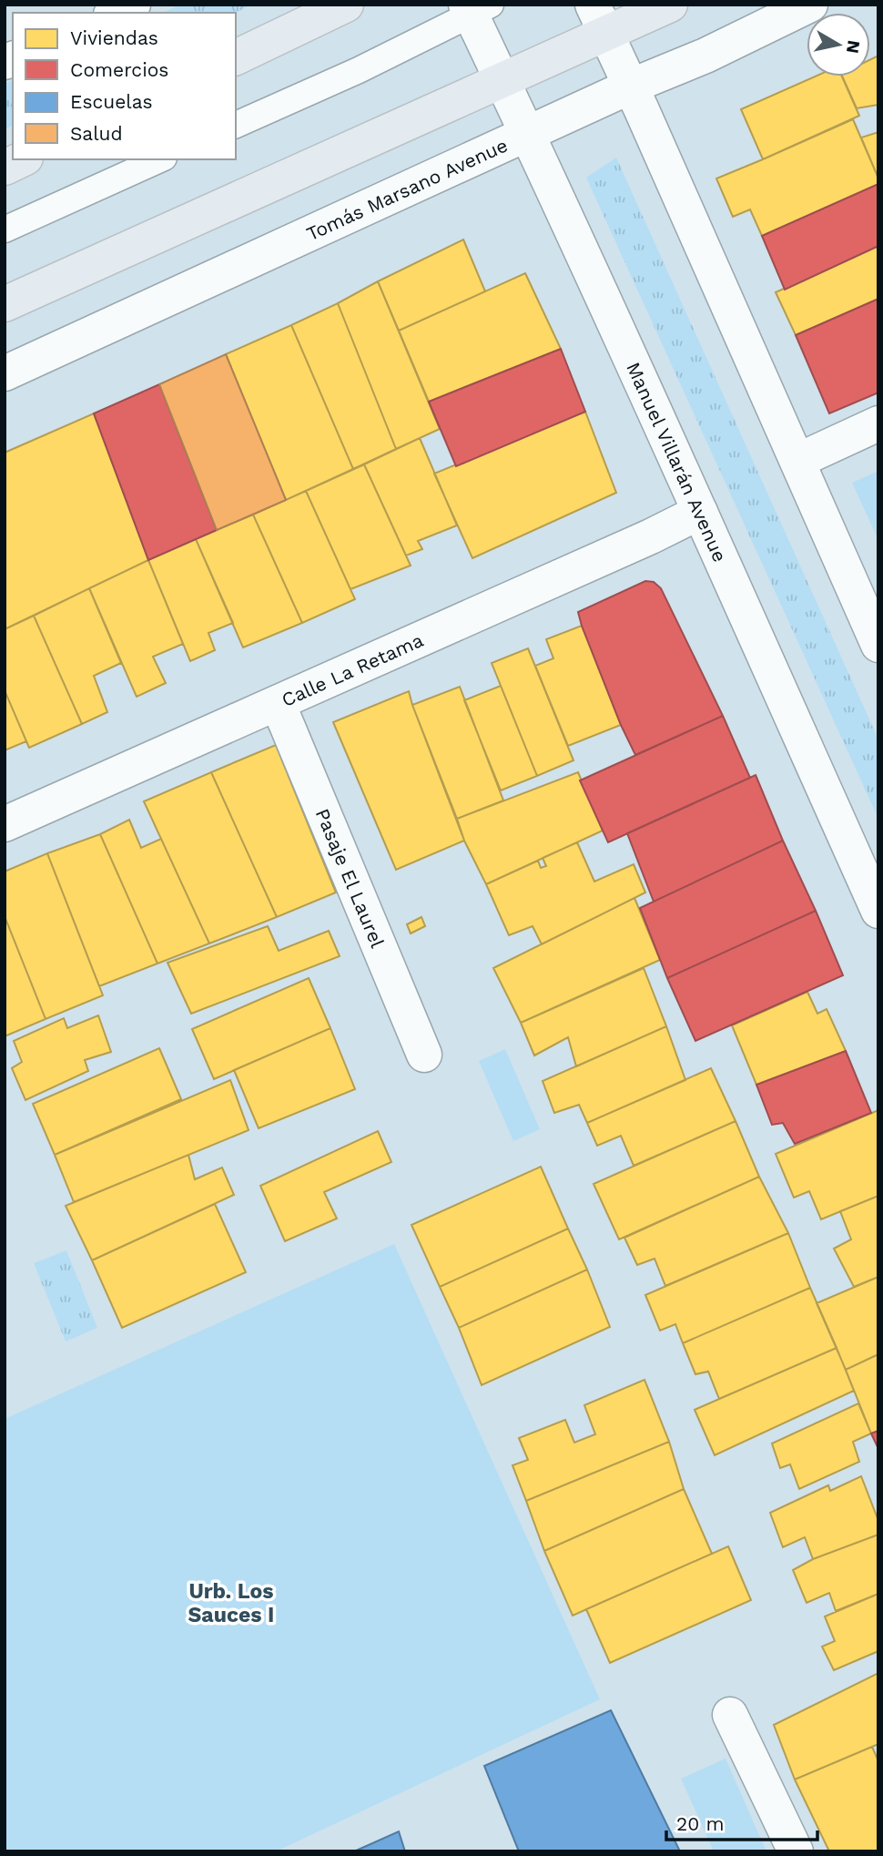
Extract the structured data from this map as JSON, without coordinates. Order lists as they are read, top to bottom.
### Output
{
  "streets": {
    "street": [
      "Tomás Marsano Avenue",
      "Manuel Villarán Avenue",
      "Calle La Retama",
      "Pasaje El Laurel"
    ]
  },
  "crossings": [
    ["Tomás Marsano Avenue", "Manuel Villarán Avenue"],
    ["Manuel Villarán Avenue", "Calle La Retama"],
    ["Calle La Retama", "Pasaje El Laurel"]
  ],
  "districts": ["Urb. Los Sauces I"],
  "legend": [
    "Viviendas",
    "Comercios",
    "Escuelas",
    "Salud"
  ],
  "scale_bar": "20 m",
  "north": "right"
}
